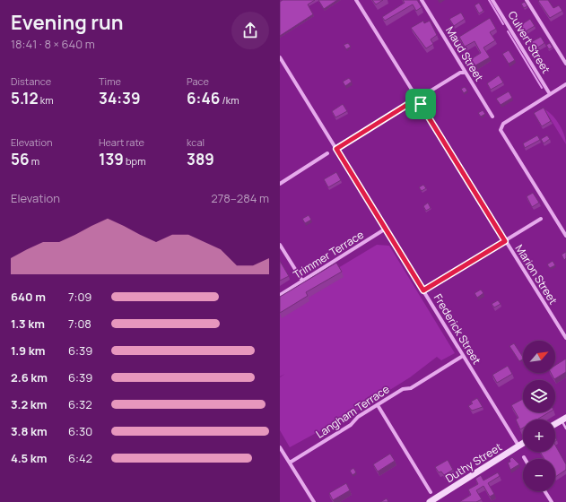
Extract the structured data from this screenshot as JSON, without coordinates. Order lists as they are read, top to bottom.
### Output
{
  "streets": {
    "street": [
      "Culvert Street",
      "Maud Street",
      "Trimmer Terrace",
      "Marion Street",
      "Frederick Street",
      "Langham Terrace",
      "Duthy Street"
    ]
  },
  "crossings": [
    ["Trimmer Terrace", "Frederick Street"],
    ["Frederick Street", "Langham Terrace"],
    ["Frederick Street", "Duthy Street"]
  ],
  "north": "top right",
  "page": {
    "heading": ["Evening run", "18:41 · 8 × 640 m"],
    "stats": [
      ["Distance", "5.12 km"],
      ["Time", "34:39"],
      ["Pace", "6:46 /km"],
      ["Elevation", "56 m"],
      ["Heart rate", "139 bpm"],
      ["kcal", "389"]
    ],
    "chart": ["Elevation", "278–284 m"],
    "list": [
      {
        "name": "640 m",
        "note": "7:09"
      },
      {
        "name": "1.3 km",
        "note": "7:08"
      },
      {
        "name": "1.9 km",
        "note": "6:39"
      },
      {
        "name": "2.6 km",
        "note": "6:39"
      },
      {
        "name": "3.2 km",
        "note": "6:32"
      },
      {
        "name": "3.8 km",
        "note": "6:30"
      },
      {
        "name": "4.5 km",
        "note": "6:42"
      }
    ],
    "map_buttons": ["+", "−"]
  }
}
